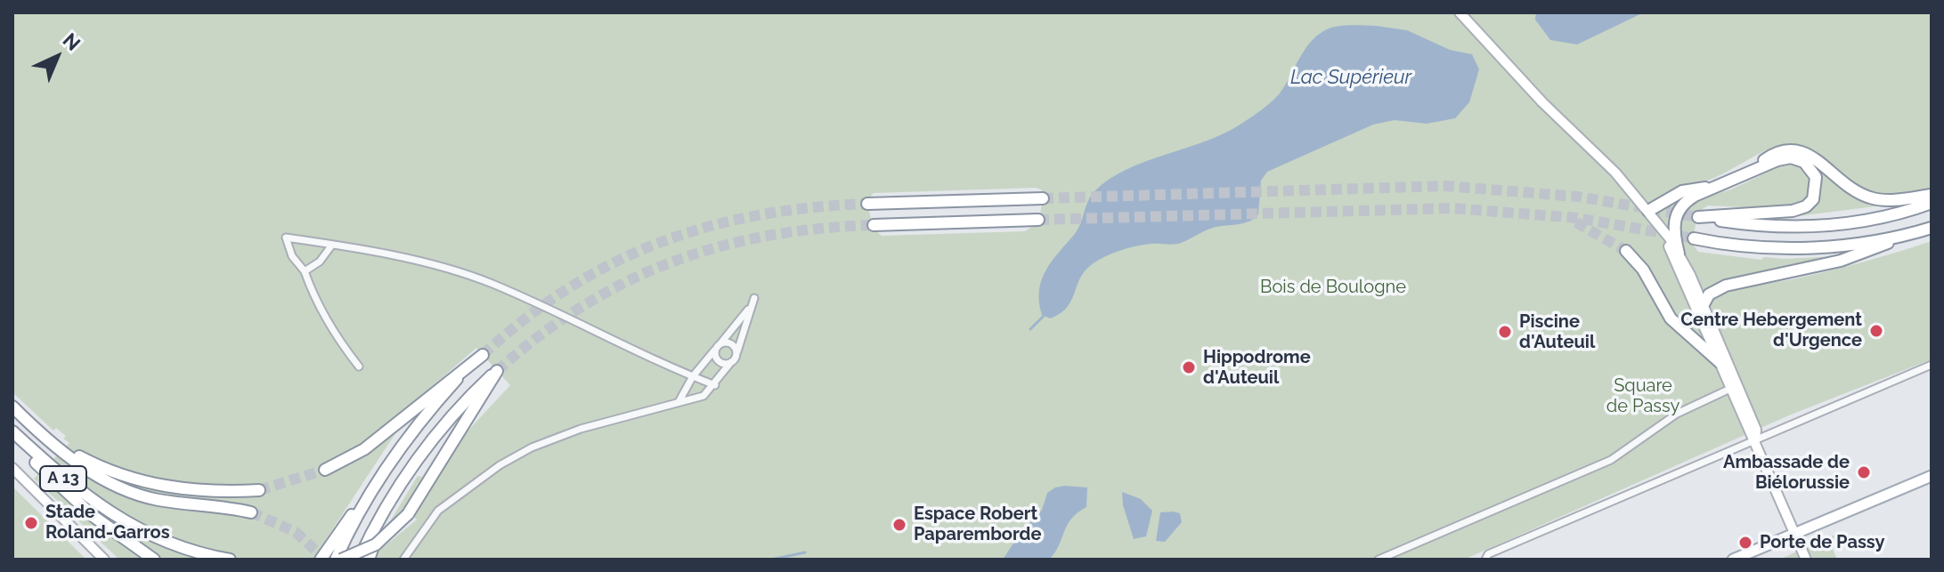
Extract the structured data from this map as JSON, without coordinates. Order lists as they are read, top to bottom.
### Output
{
  "streets": {
    "highway": ["A 13"]
  },
  "water": ["Lac Supérieur"],
  "parks": ["Bois de Boulogne", "Square de Passy"],
  "places": [
    "Centre Hebergement d'Urgence",
    "Piscine d'Auteuil",
    "Hippodrome d'Auteuil",
    "Ambassade de Biélorussie",
    "Stade Roland-Garros",
    "Espace Robert Paparemborde",
    "Porte de Passy"
  ],
  "north": "top right"
}
